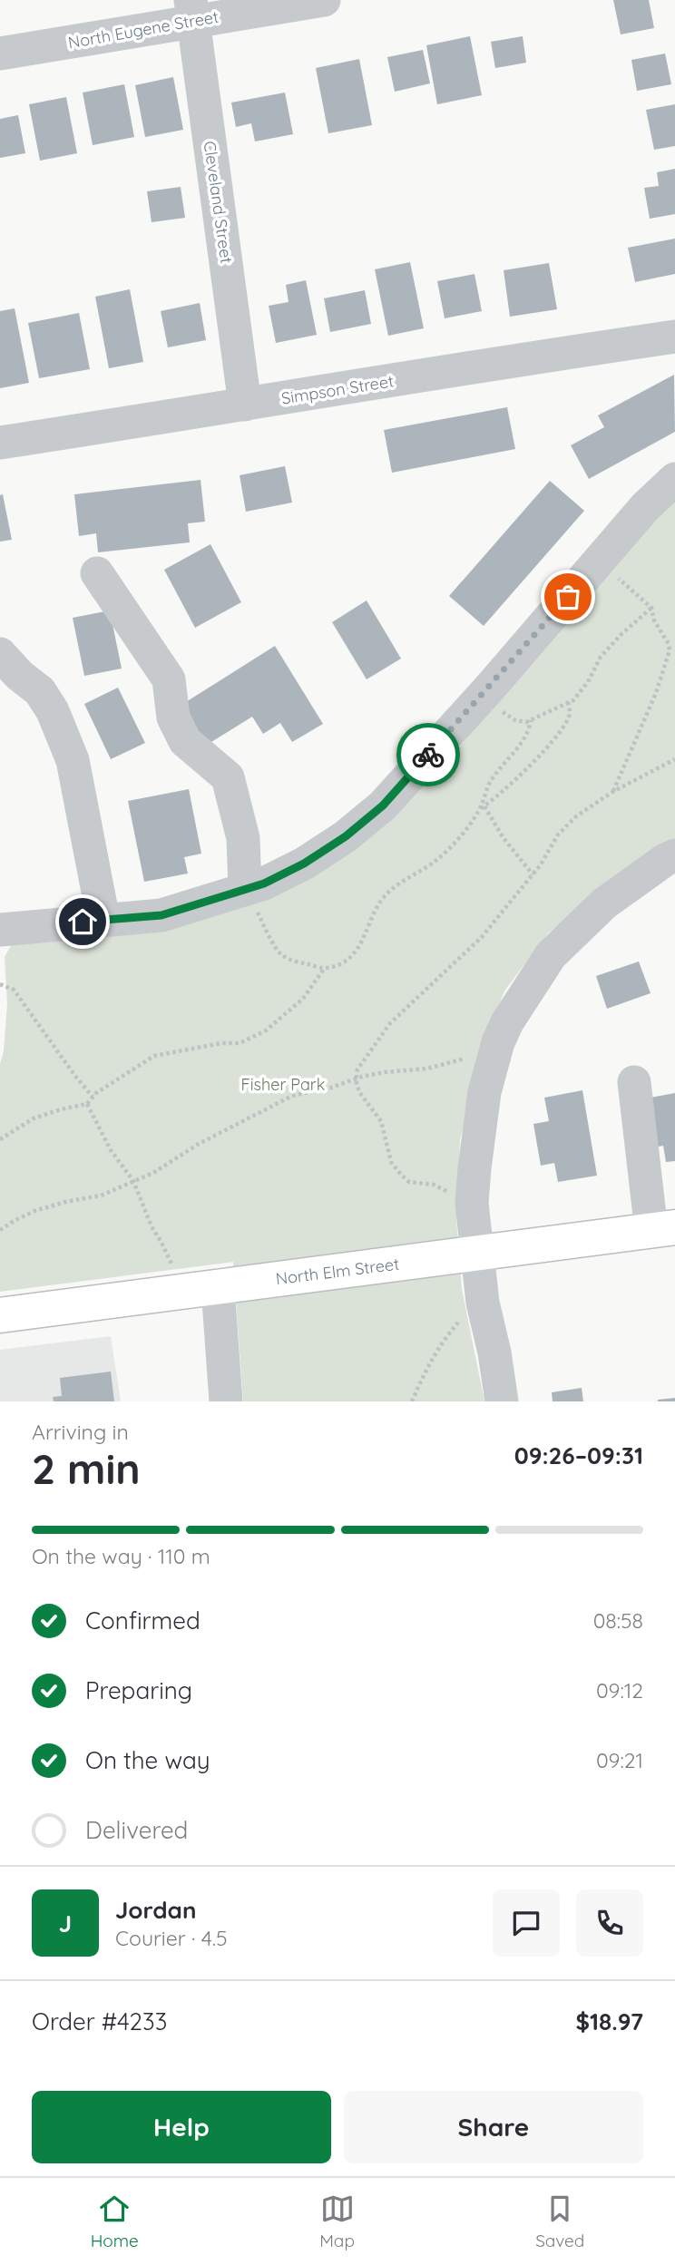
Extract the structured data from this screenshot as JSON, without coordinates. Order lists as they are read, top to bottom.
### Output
{
  "streets": {
    "main road": ["North Elm Street"],
    "street": ["North Eugene Street", "Cleveland Street", "Simpson Street"]
  },
  "crossings": [
    ["North Eugene Street", "Cleveland Street"],
    ["Cleveland Street", "Simpson Street"]
  ],
  "parks": ["Fisher Park"],
  "page": {
    "heading": ["2 min", "Arriving in", "09:26–09:31"],
    "panel": [
      "Jordan",
      "Courier · 4.5",
      "Order #4233",
      "$18.97"
    ],
    "bar": "On the way · 110 m",
    "list": [
      ["Confirmed", "08:58"],
      ["Preparing", "09:12"],
      ["On the way", "09:21"],
      "Delivered"
    ],
    "round": "J",
    "buttons": ["Help", "Share"],
    "tabs": ["Home", "Map", "Saved"]
  }
}
